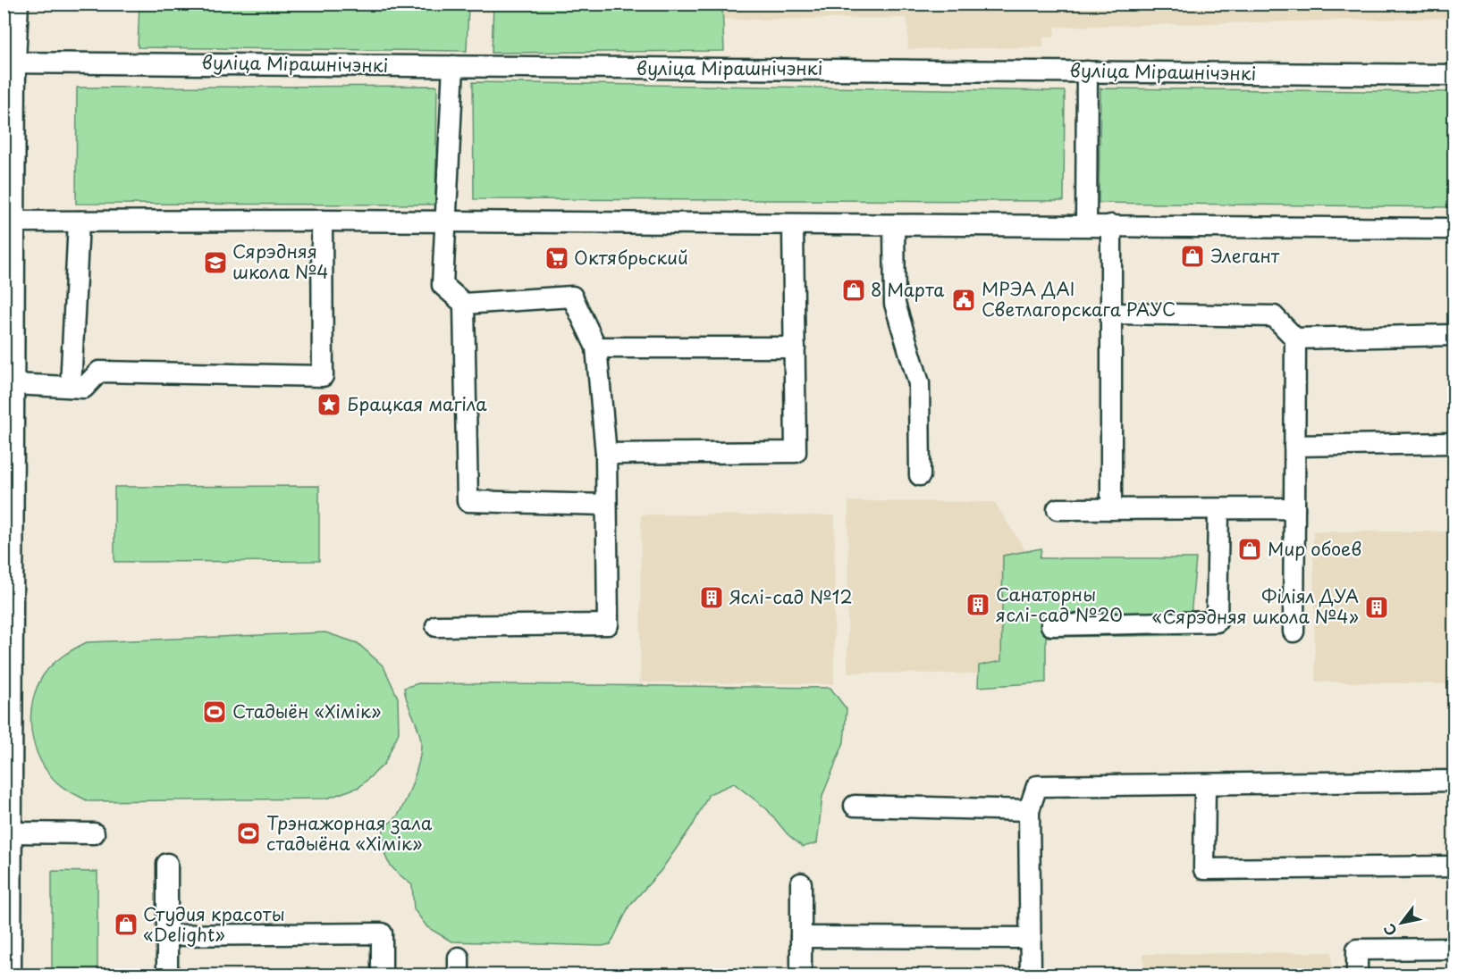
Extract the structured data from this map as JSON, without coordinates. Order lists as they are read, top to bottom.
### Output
{
  "streets": {
    "street": ["вуліца Мірашнічэнкі"]
  },
  "places": {
    "shop": [
      "Элегант",
      "8 Марта",
      "Мир обоев",
      "Студия красоты «Delight»"
    ],
    "supermarket": ["Октябрьский"],
    "school or university": ["Сярэдняя школа №4"],
    "public building": ["МРЭА ДАІ Светлагорскага РАУС"],
    "place": ["Брацкая магіла"],
    "building": ["Яслі-сад №12", "Санаторны яслі-сад №20", "Філіял ДУА «Сярэдняя школа №4»"],
    "sports": ["Стадыён «Хімік»", "Трэнажорная зала стадыёна «Хімік»"]
  },
  "north": "bottom left"
}
